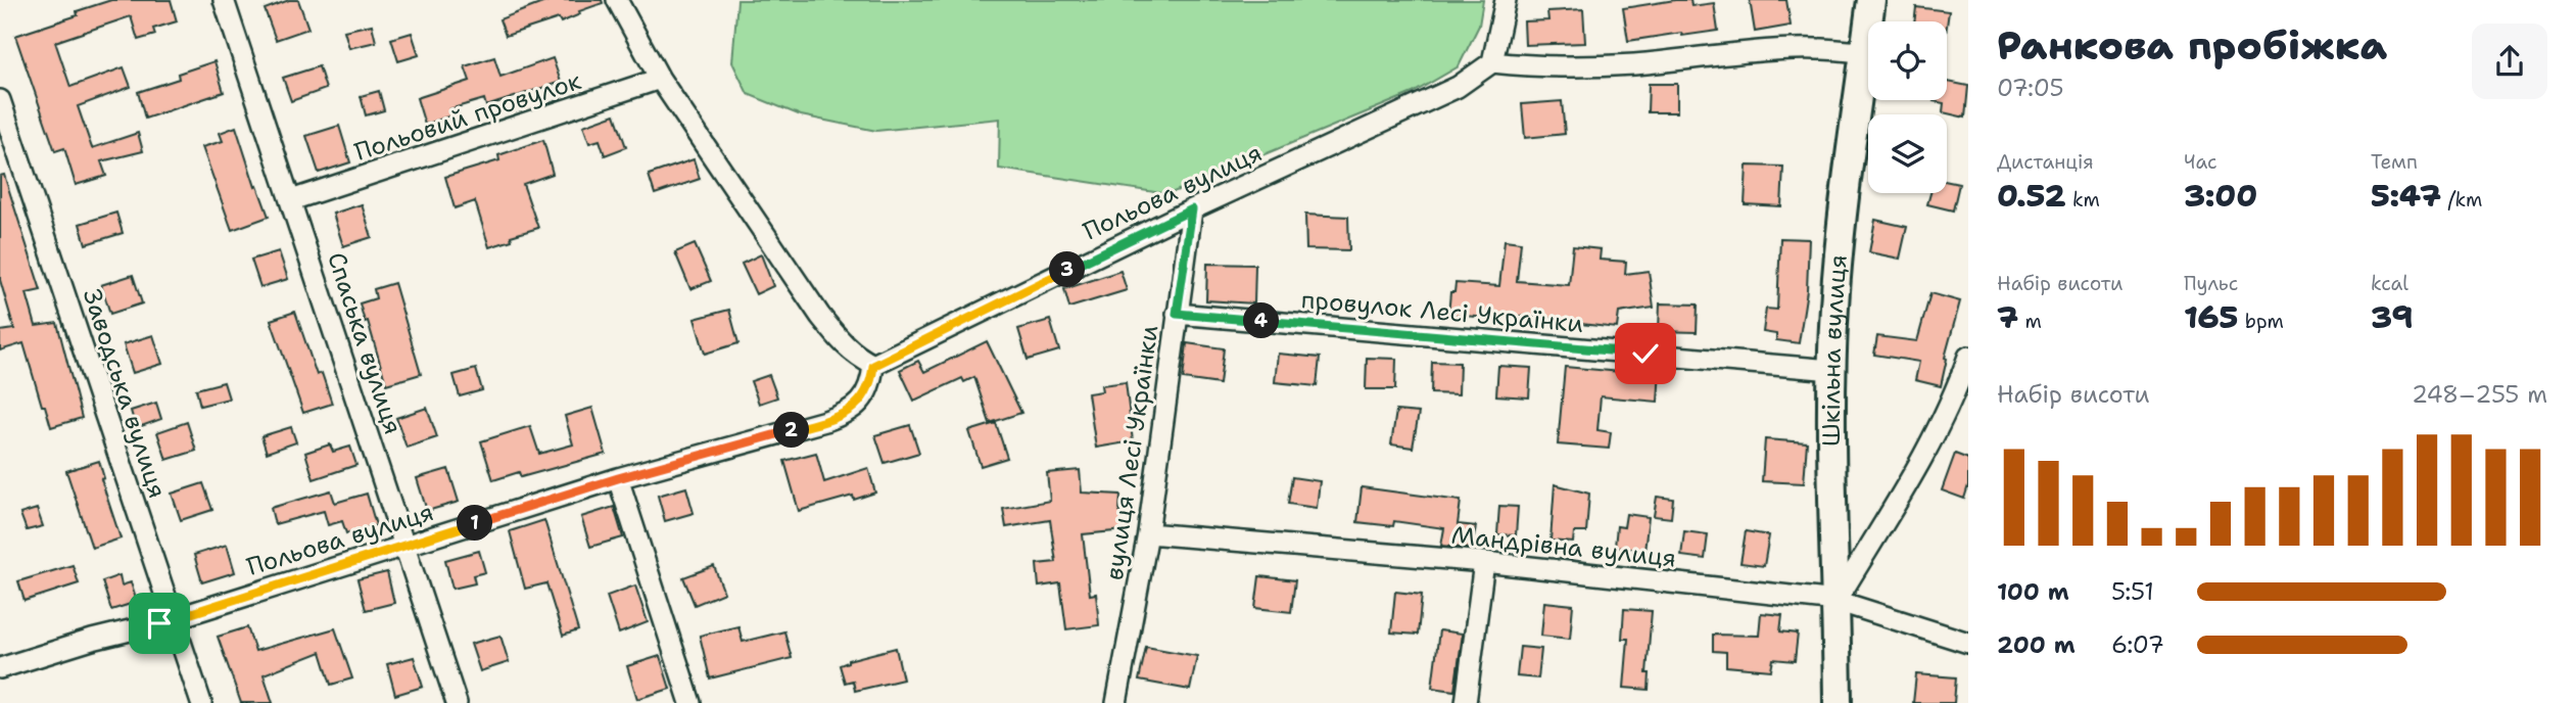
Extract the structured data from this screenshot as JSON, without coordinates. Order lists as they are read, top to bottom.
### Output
{
  "streets": {
    "main road": ["Шкільна вулиця"],
    "street": [
      "Польовий провулок",
      "Польова вулиця",
      "провулок Лесі Українки",
      "Спаська вулиця",
      "Заводська вулиця",
      "вулиця Лесі Українки",
      "Мандрівна вулиця"
    ]
  },
  "crossings": [
    ["Польовий провулок", "Спаська вулиця"],
    ["Польова вулиця", "Спаська вулиця"],
    ["Польова вулиця", "Заводська вулиця"],
    ["Польова вулиця", "вулиця Лесі Українки"],
    ["провулок Лесі Українки", "Шкільна вулиця"],
    ["провулок Лесі Українки", "вулиця Лесі Українки"],
    ["Шкільна вулиця", "Мандрівна вулиця"],
    ["вулиця Лесі Українки", "Мандрівна вулиця"]
  ],
  "page": {
    "heading": ["Ранкова пробіжка", "07:05"],
    "stats": [
      ["Дистанція", "0.52 km"],
      ["Час", "3:00"],
      ["Темп", "5:47 /km"],
      ["Набір висоти", "7 m"],
      ["Пульс", "165 bpm"],
      ["kcal", "39"]
    ],
    "pins": [
      "3",
      "4",
      "2",
      "1"
    ],
    "chart": ["Набір висоти", "248–255 m"],
    "list": [
      {
        "name": "100 m",
        "note": "5:51"
      },
      {
        "name": "200 m",
        "note": "6:07"
      }
    ]
  }
}
